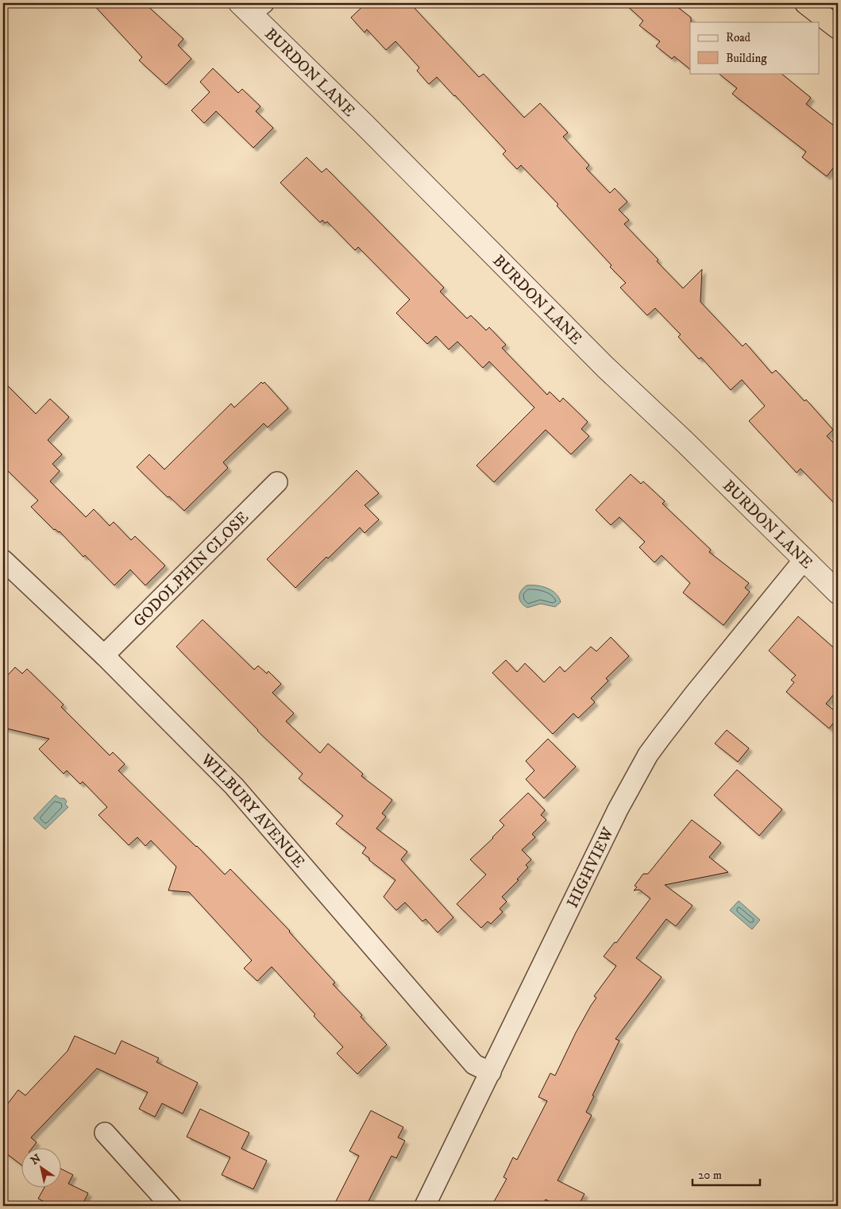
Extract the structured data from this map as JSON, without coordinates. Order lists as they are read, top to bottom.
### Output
{
  "streets": {
    "street": [
      "BURDON LANE",
      "GODOLPHIN CLOSE",
      "WILBURY AVENUE",
      "HIGHVIEW"
    ]
  },
  "crossings": [
    ["BURDON LANE", "HIGHVIEW"],
    ["GODOLPHIN CLOSE", "WILBURY AVENUE"],
    ["WILBURY AVENUE", "HIGHVIEW"]
  ],
  "legend": ["Road", "Building"],
  "scale_bar": "20 m",
  "north": "top left"
}
